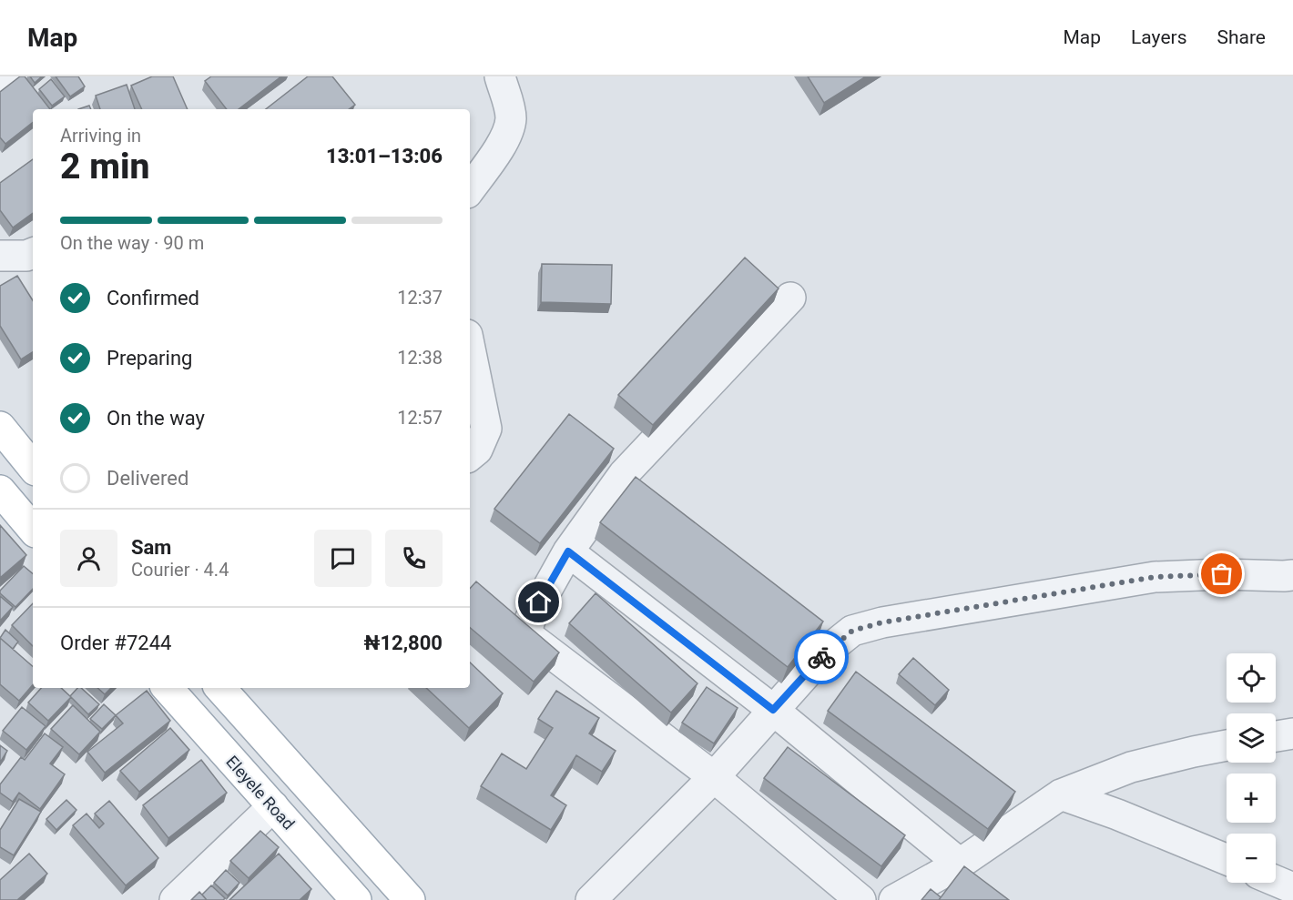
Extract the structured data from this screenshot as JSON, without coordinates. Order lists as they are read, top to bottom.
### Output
{
  "streets": {
    "main road": ["Eleyele Road"]
  },
  "page": {
    "header": "Map",
    "nav": ["Map", "Layers", "Share"],
    "heading": ["2 min", "Arriving in", "13:01–13:06"],
    "panel": [
      "Sam",
      "Courier · 4.4",
      "Order #7244",
      "₦12,800"
    ],
    "bar": "On the way · 90 m",
    "list": [
      ["Confirmed", "12:37"],
      ["Preparing", "12:38"],
      ["On the way", "12:57"],
      "Delivered"
    ],
    "map_buttons": ["+", "−"]
  }
}
